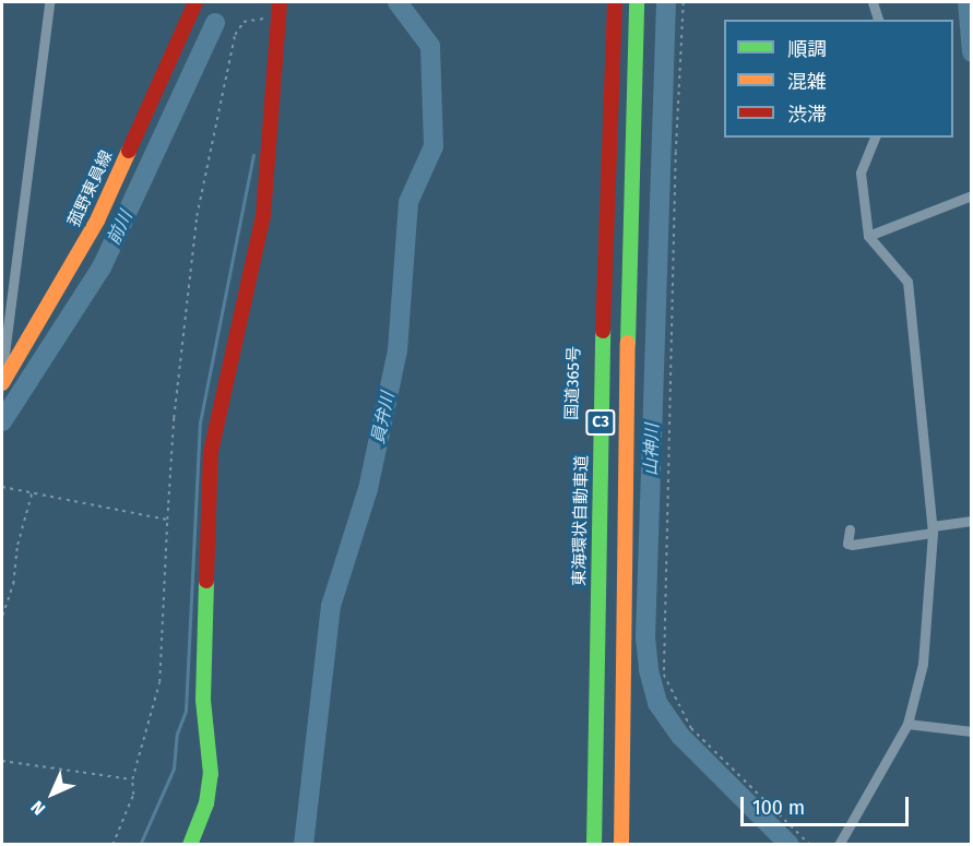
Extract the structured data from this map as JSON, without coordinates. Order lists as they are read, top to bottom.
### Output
{
  "streets": {
    "main road": [
      "菰野東員線",
      "国道365号",
      "C3",
      "東海環状自動車道"
    ]
  },
  "water": ["前川", "員弁川", "山神川"],
  "legend": ["順調", "混雑", "渋滞"],
  "scale_bar": "100 m",
  "north": "bottom left"
}
